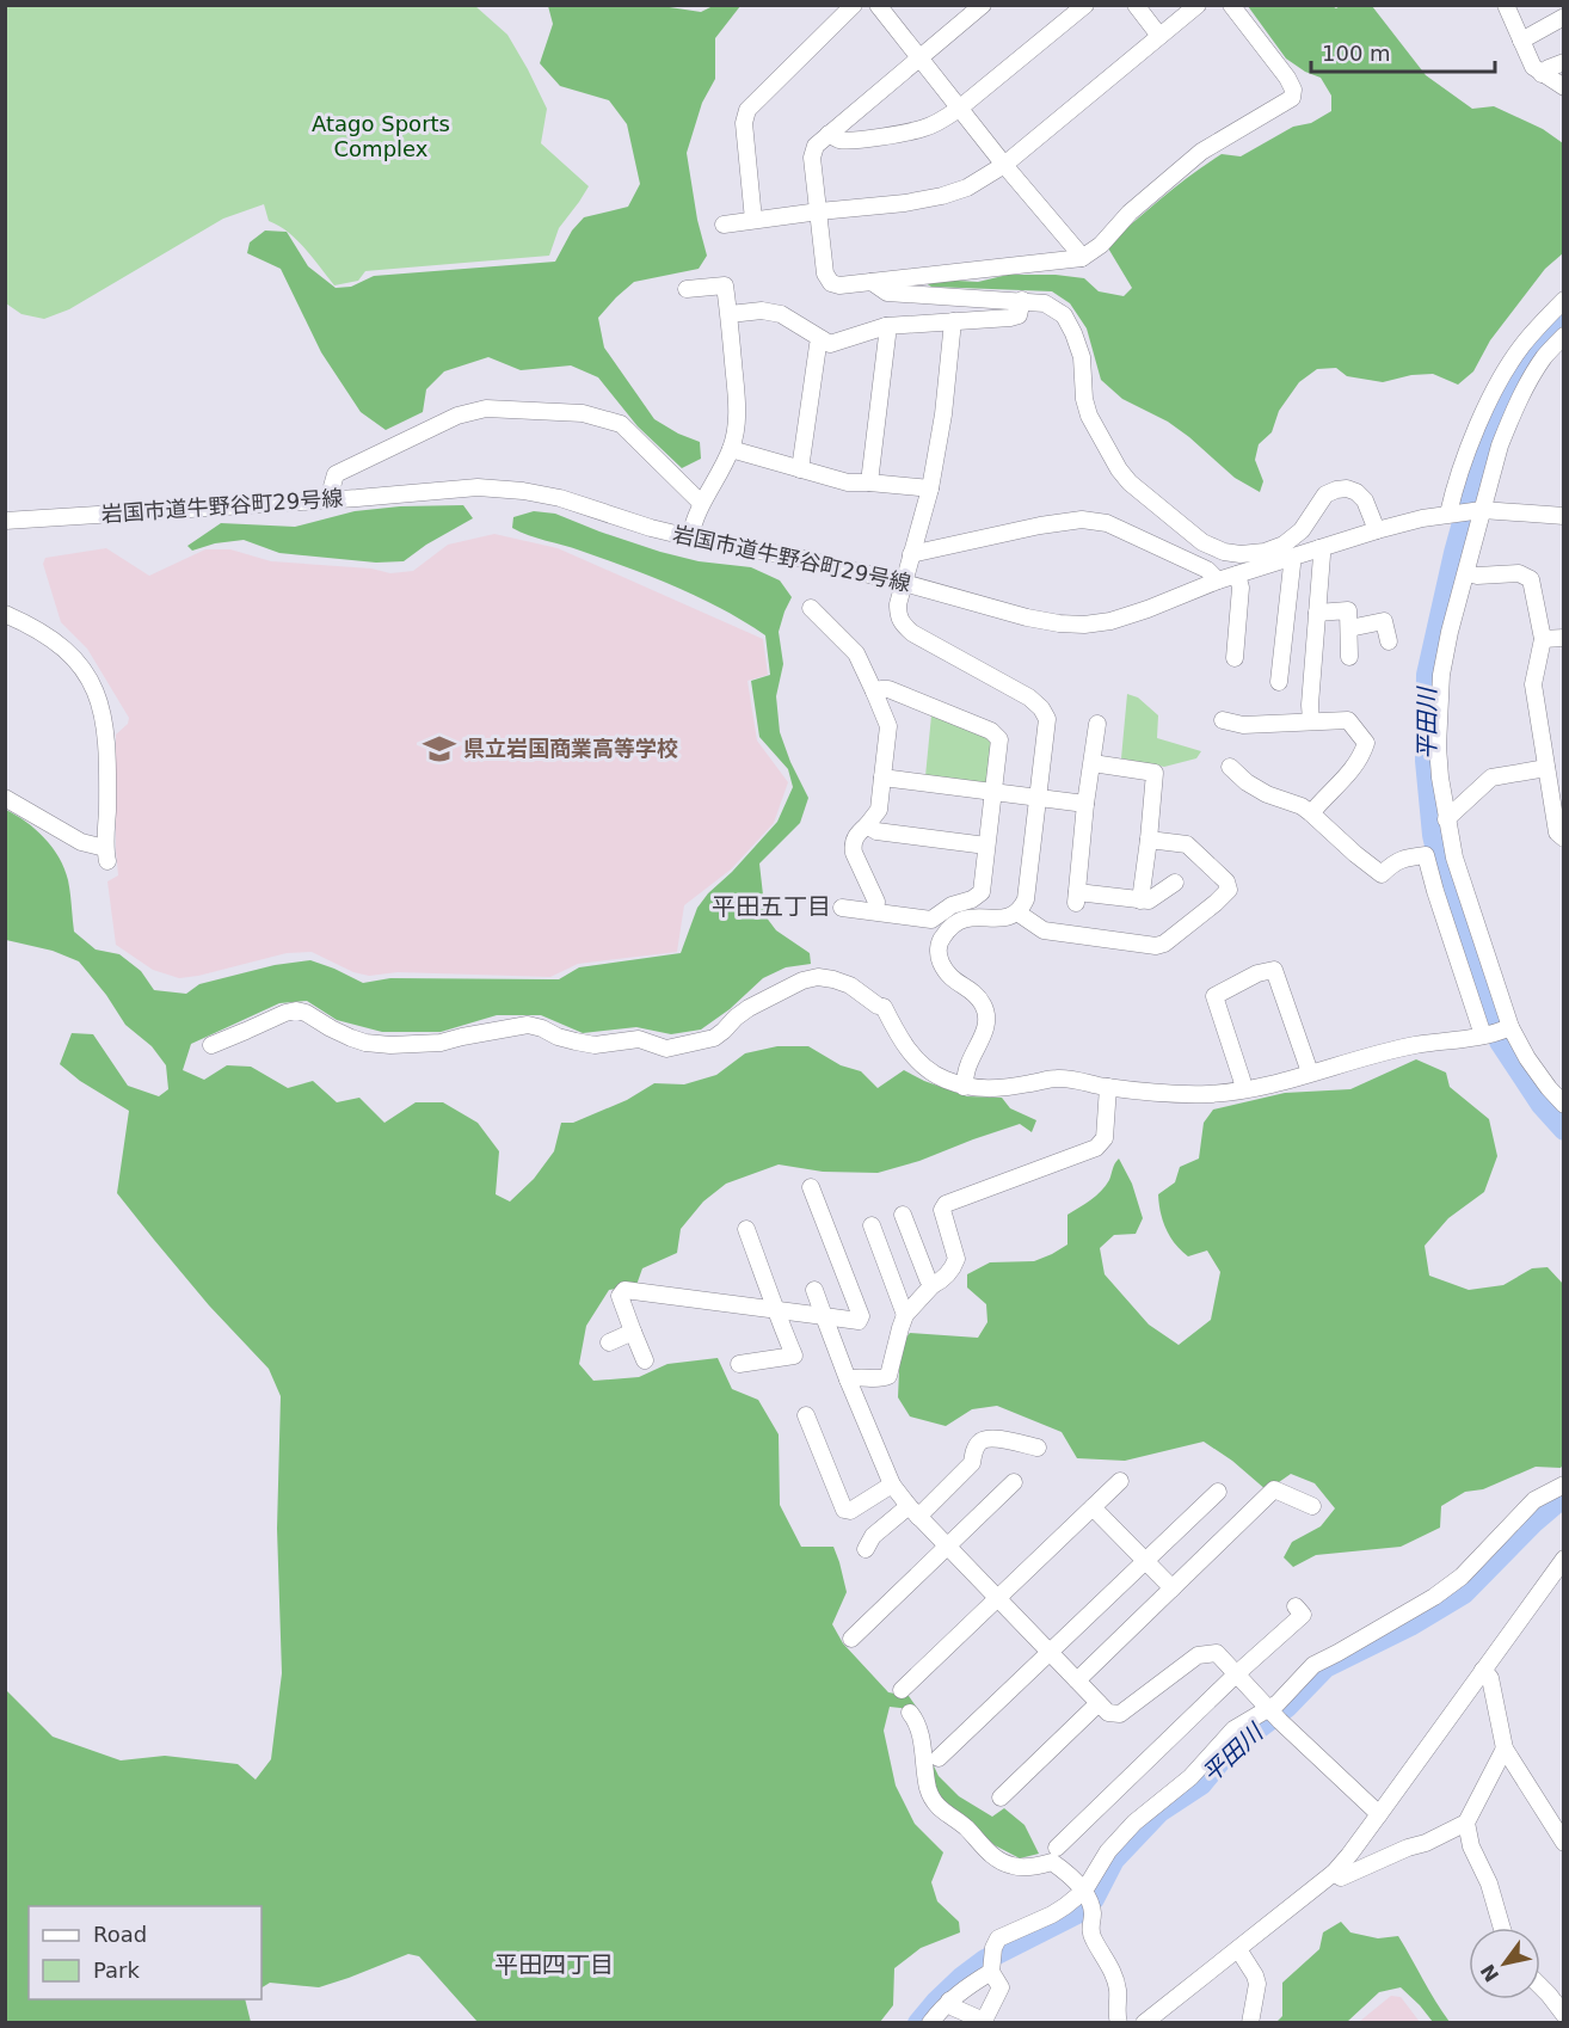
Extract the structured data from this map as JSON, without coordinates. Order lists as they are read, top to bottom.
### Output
{
  "streets": {
    "street": ["岩国市道牛野谷町29号線"]
  },
  "districts": ["平田五丁目", "平田四丁目"],
  "water": ["平田川"],
  "parks": ["Atago Sports Complex"],
  "places": {
    "school or university": ["県立岩国商業高等学校"]
  },
  "legend": ["Road", "Park"],
  "scale_bar": "100 m",
  "north": "bottom left"
}
